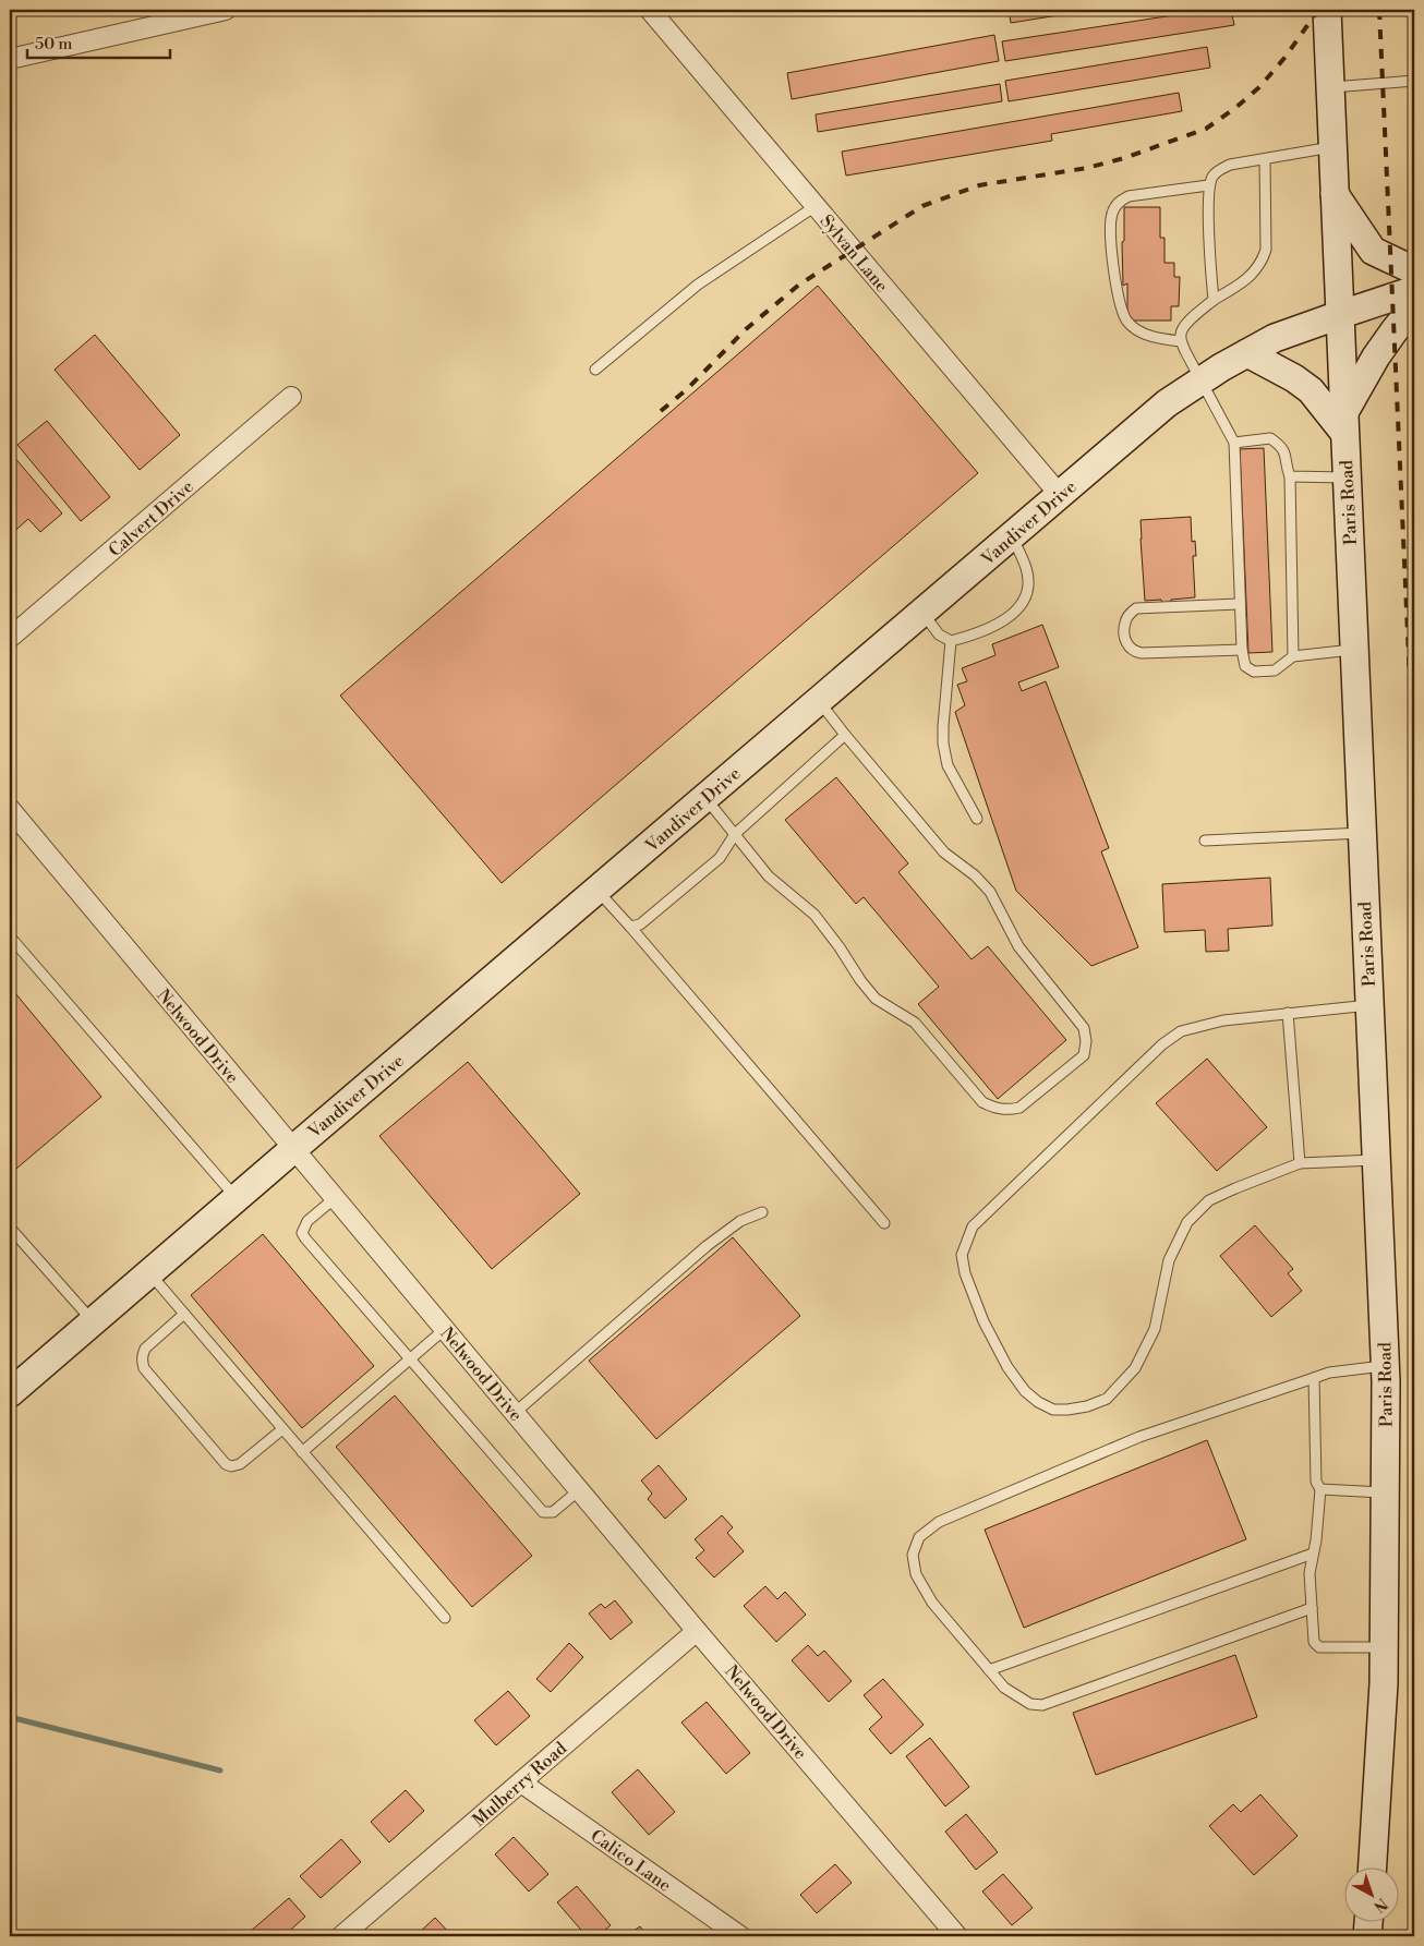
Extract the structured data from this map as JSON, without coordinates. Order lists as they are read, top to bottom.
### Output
{
  "streets": {
    "main road": ["Paris Road", "Vandiver Drive"],
    "street": [
      "Sylvan Lane",
      "Calvert Drive",
      "Nelwood Drive",
      "Mulberry Road",
      "Calico Lane"
    ]
  },
  "crossings": [
    ["Sylvan Lane", "Vandiver Drive"],
    ["Paris Road", "Vandiver Drive"],
    ["Vandiver Drive", "Nelwood Drive"],
    ["Nelwood Drive", "Mulberry Road"],
    ["Mulberry Road", "Calico Lane"]
  ],
  "scale_bar": "50 m",
  "north": "bottom right"
}
